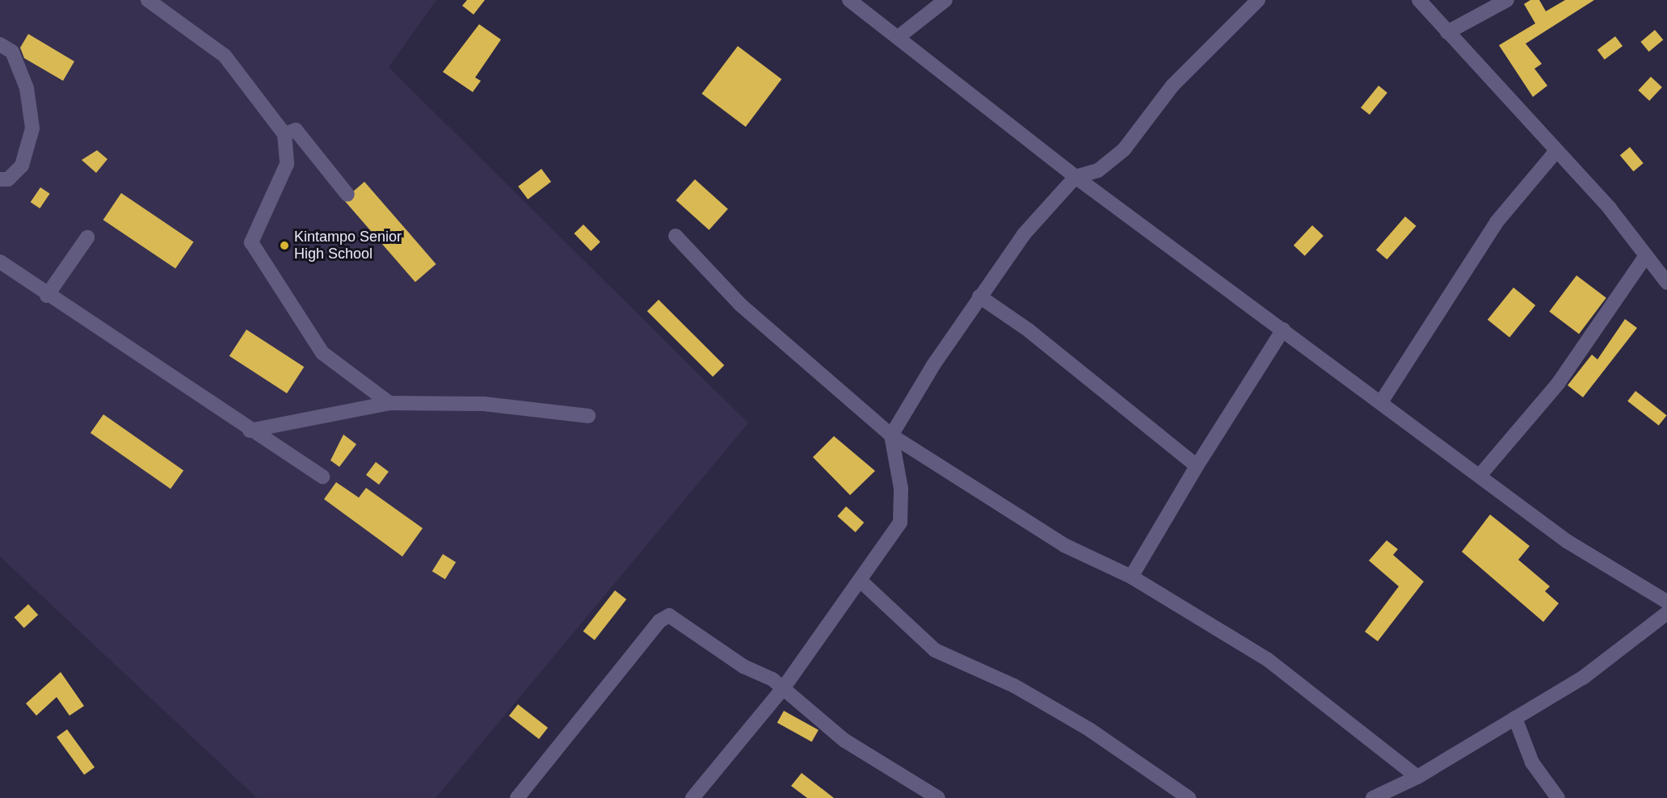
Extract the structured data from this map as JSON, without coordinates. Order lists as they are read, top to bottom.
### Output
{
  "places": ["Kintampo Senior High School"]
}
